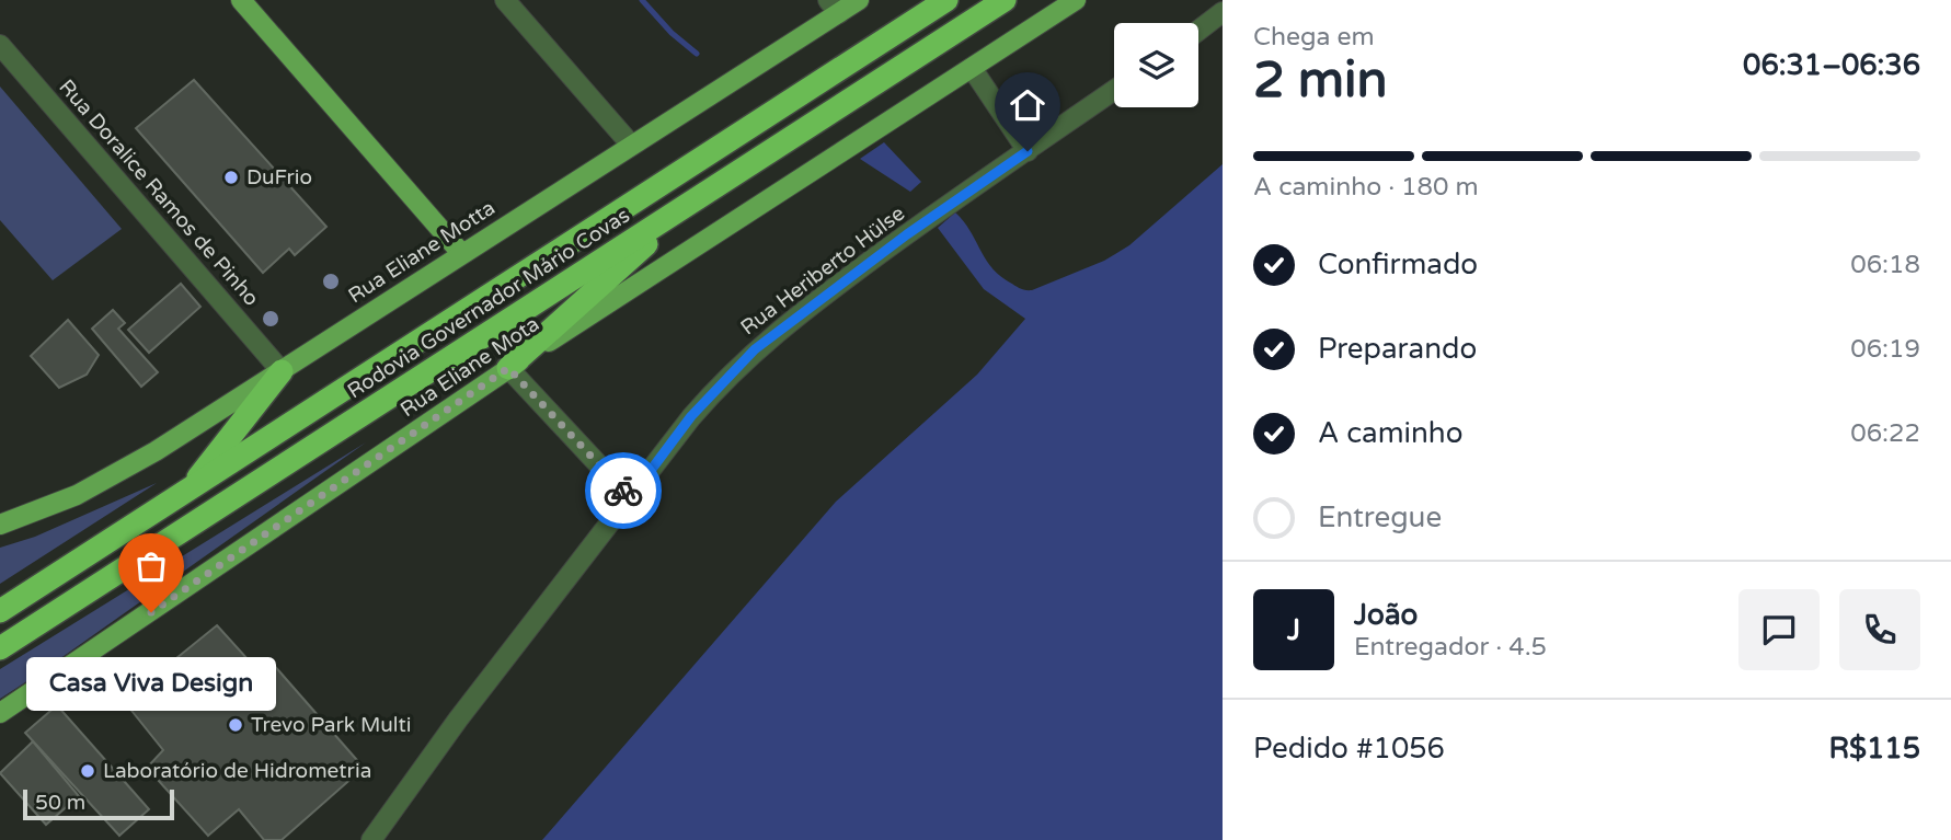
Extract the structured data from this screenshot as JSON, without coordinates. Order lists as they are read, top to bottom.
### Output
{
  "streets": {
    "highway": ["Rodovia Governador Mário Covas"],
    "main road": ["Rua Eliane Motta", "Rua Eliane Mota"],
    "street": ["Rua Doralice Ramos de Pinho", "Rua Heriberto Hülse"]
  },
  "crossings": [
    ["Rua Doralice Ramos de Pinho", "Rua Eliane Motta"]
  ],
  "places": [
    "DuFrio",
    "Casa Viva Design",
    "Trevo Park Multi",
    "Laboratório de Hidrometria"
  ],
  "scale_bar": "50 m",
  "page": {
    "heading": ["2 min", "Chega em", "06:31–06:36"],
    "panel": [
      "João",
      "Entregador · 4.5",
      "Pedido #1056",
      "R$115"
    ],
    "bar": "A caminho · 180 m",
    "list": [
      ["Confirmado", "06:18"],
      ["Preparando", "06:19"],
      ["A caminho", "06:22"],
      "Entregue"
    ],
    "round": "J",
    "bubble": "Casa Viva Design",
    "scale": "50 m"
  }
}
